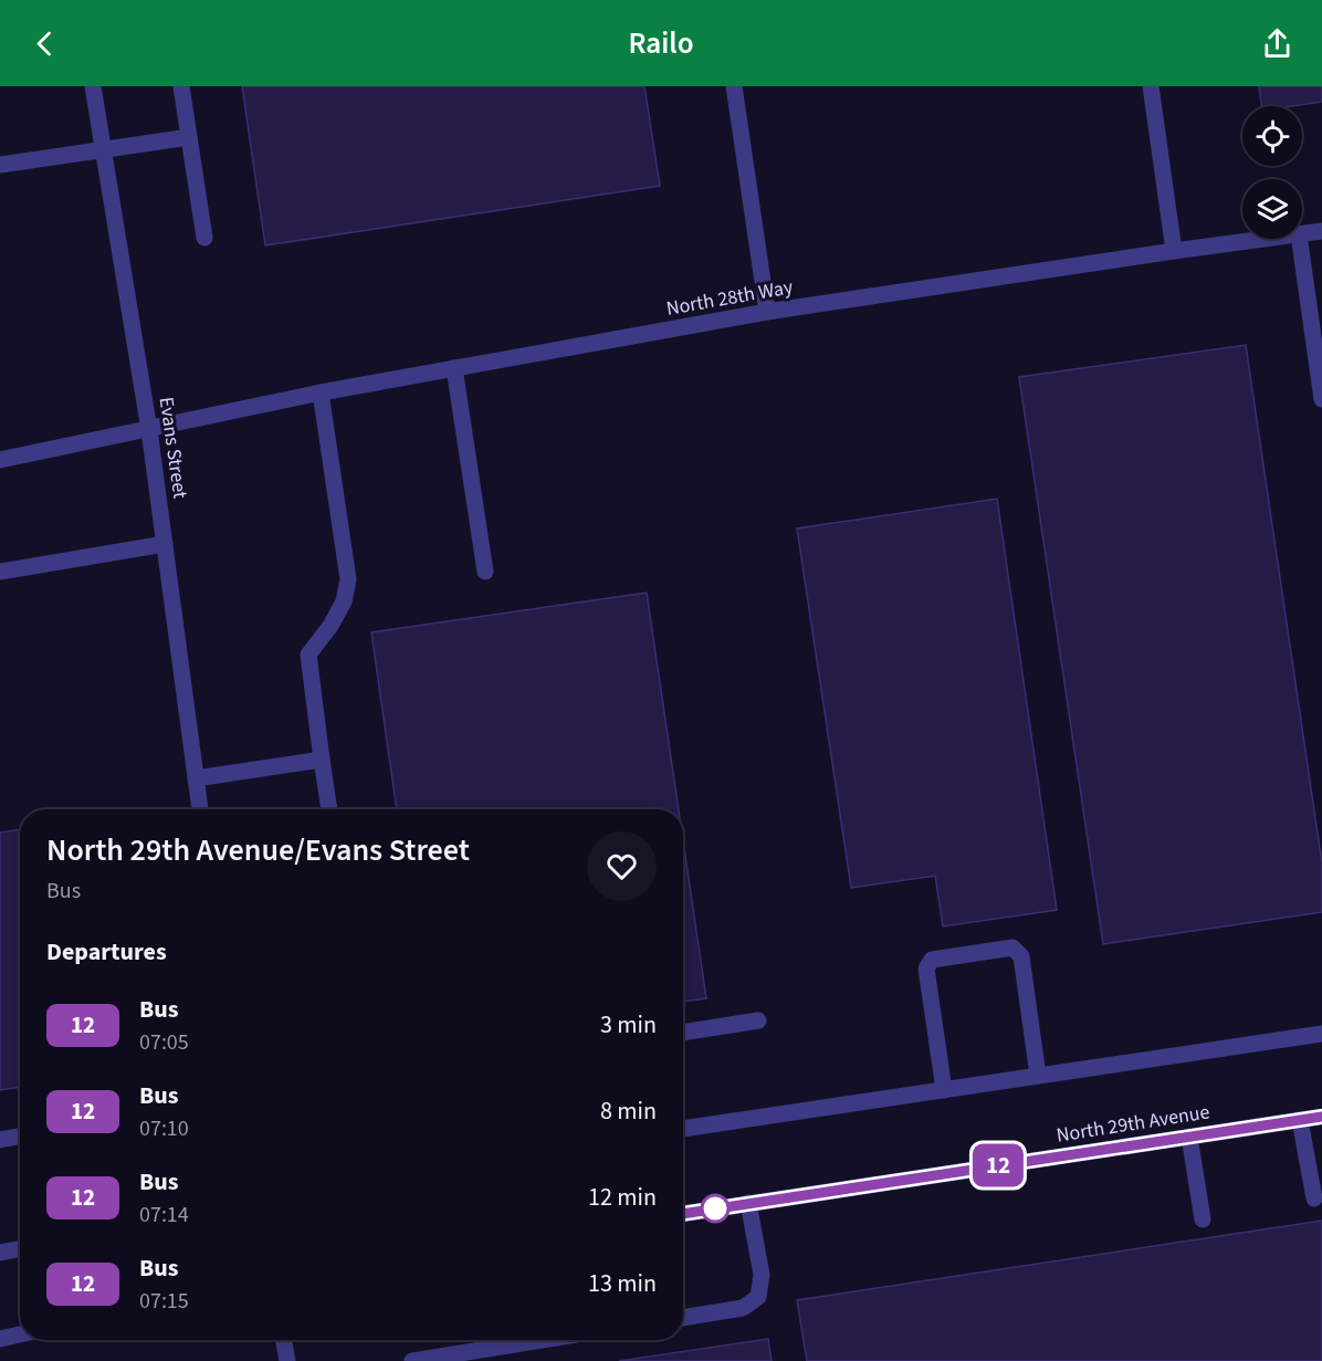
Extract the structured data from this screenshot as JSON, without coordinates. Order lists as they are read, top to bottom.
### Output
{
  "streets": {
    "street": ["North 28th Way", "Evans Street", "North 29th Avenue"]
  },
  "crossings": [
    ["North 28th Way", "Evans Street"]
  ],
  "lines": ["bus line 12"],
  "page": {
    "header": "Railo",
    "on_map": "12",
    "heading": [
      ["North 29th Avenue/Evans Street", "Bus"],
      "Departures"
    ],
    "list": [
      {
        "mark": "12",
        "name": "Bus",
        "note": "07:05",
        "value": "3 min"
      },
      {
        "mark": "12",
        "name": "Bus",
        "note": "07:10",
        "value": "8 min"
      },
      {
        "mark": "12",
        "name": "Bus",
        "note": "07:14",
        "value": "12 min"
      },
      {
        "mark": "12",
        "name": "Bus",
        "note": "07:15",
        "value": "13 min"
      }
    ]
  }
}
